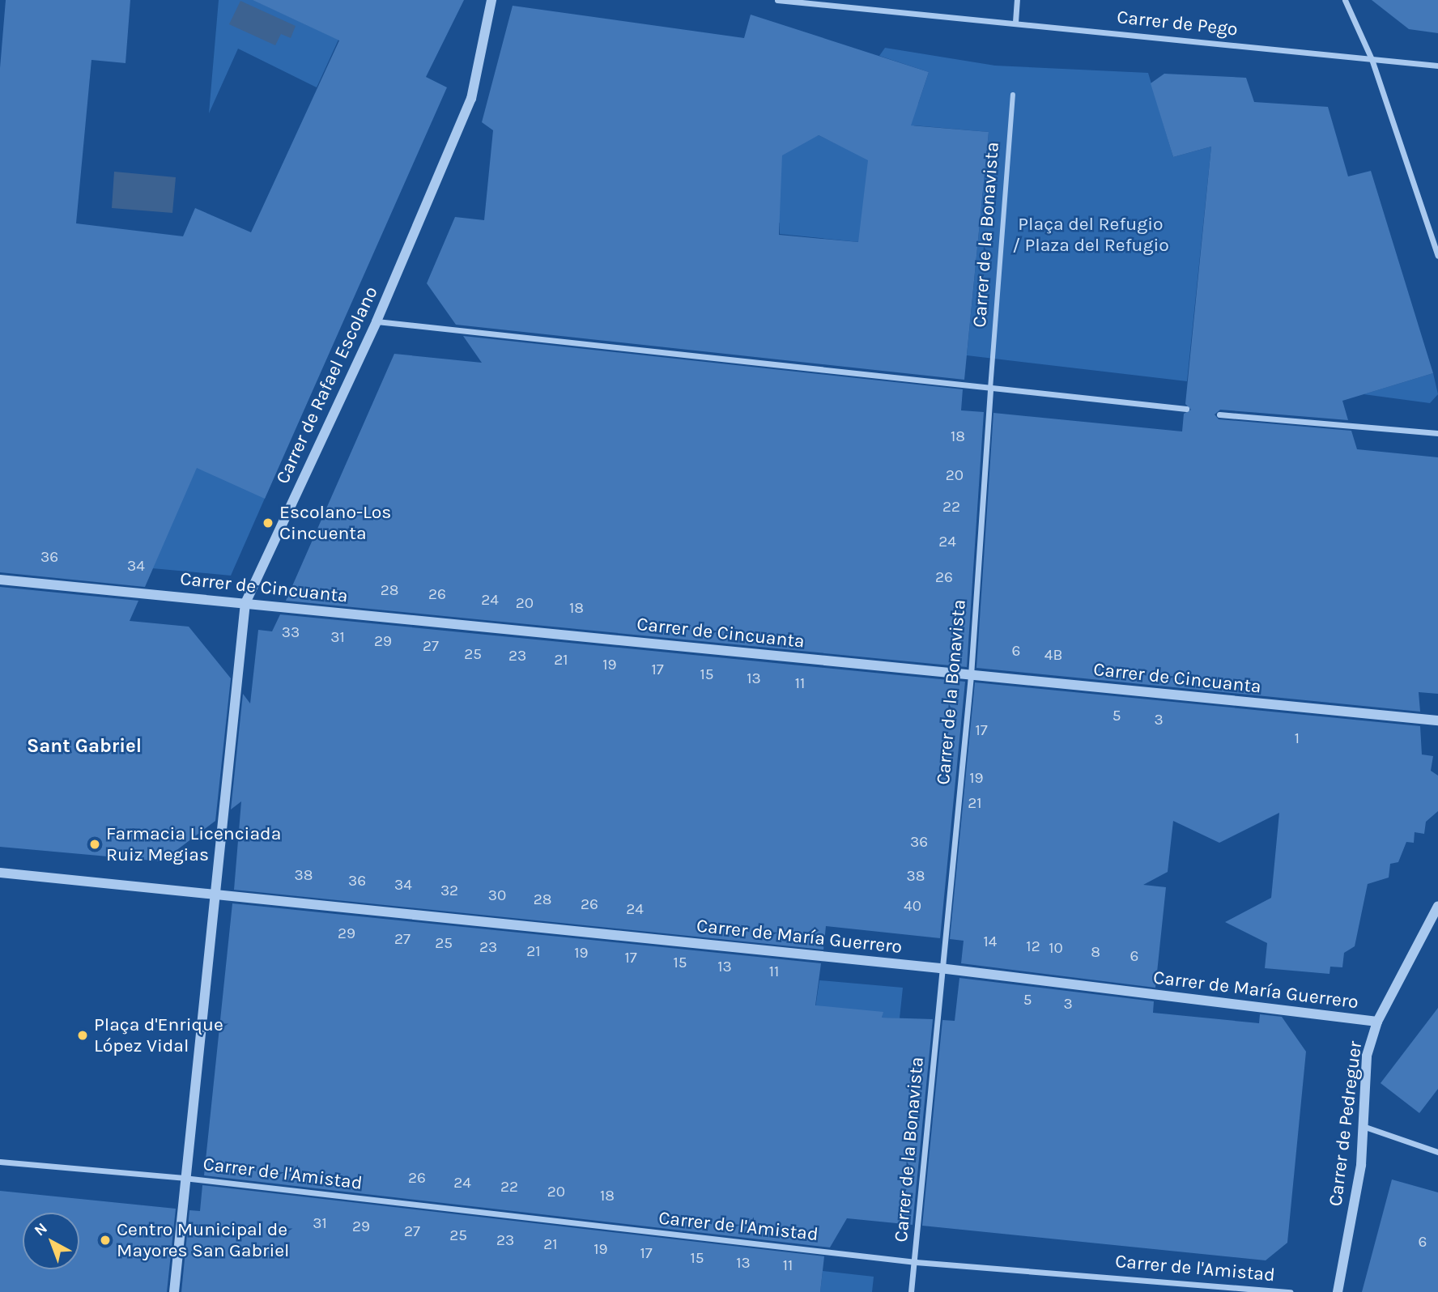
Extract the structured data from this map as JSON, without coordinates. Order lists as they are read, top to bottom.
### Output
{
  "streets": {
    "street": [
      "Carrer de Pego",
      "Carrer de la Bonavista",
      "Carrer de Rafael Escolano",
      "Carrer de Cincuanta",
      "Carrer de María Guerrero",
      "Carrer de Pedreguer",
      "Carrer de l'Amistad"
    ]
  },
  "crossings": [
    ["Carrer de la Bonavista", "Carrer de Cincuanta"],
    ["Carrer de la Bonavista", "Carrer de María Guerrero"],
    ["Carrer de la Bonavista", "Carrer de l'Amistad"],
    ["Carrer de Rafael Escolano", "Carrer de Cincuanta"],
    ["Carrer de Rafael Escolano", "Carrer de María Guerrero"],
    ["Carrer de María Guerrero", "Carrer de Pedreguer"]
  ],
  "districts": ["Sant Gabriel"],
  "parks": ["Plaça del Refugio / Plaza del Refugio"],
  "places": [
    "Escolano-Los Cincuenta",
    "Farmacia Licenciada Ruiz Megias",
    "Plaça d'Enrique López Vidal",
    "Centro Municipal de Mayores San Gabriel"
  ],
  "house_numbers": [
    "18",
    "20",
    "22",
    "24",
    "36",
    "34",
    "26",
    "28",
    "26",
    "24",
    "20",
    "18",
    "33",
    "31",
    "29",
    "27",
    "6",
    "25",
    "4B",
    "23",
    "21",
    "19",
    "17",
    "15",
    "13",
    "11",
    "5",
    "3",
    "17",
    "1",
    "19",
    "21",
    "36",
    "38",
    "38",
    "36",
    "34",
    "32",
    "30",
    "28",
    "26",
    "40",
    "24",
    "29",
    "27",
    "14",
    "25",
    "12",
    "23",
    "10",
    "21",
    "8",
    "19",
    "6",
    "17",
    "15",
    "13",
    "11",
    "5",
    "3",
    "26",
    "24",
    "22",
    "20",
    "18",
    "31",
    "29",
    "27",
    "25",
    "23",
    "6",
    "21",
    "19",
    "17",
    "15",
    "13",
    "11"
  ],
  "north": "top left"
}
